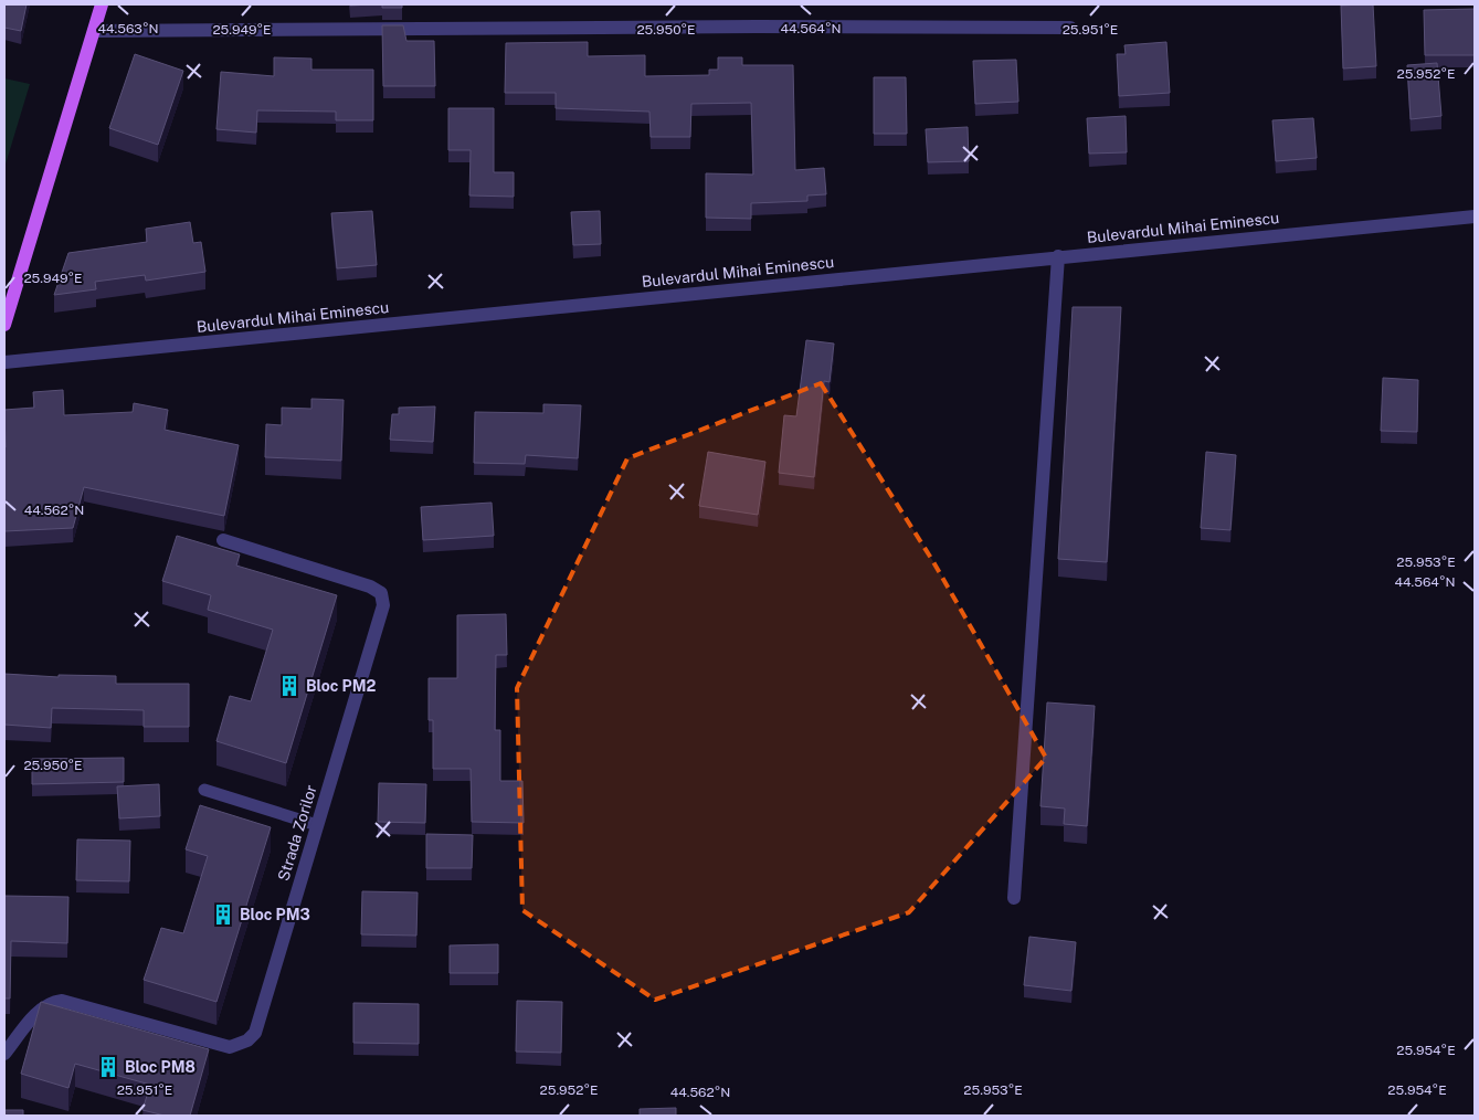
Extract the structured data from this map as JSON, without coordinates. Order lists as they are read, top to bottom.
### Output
{
  "streets": {
    "street": ["Bulevardul Mihai Eminescu", "Strada Zorilor"]
  },
  "places": {
    "building": ["Bloc PM2", "Bloc PM3", "Bloc PM8"]
  },
  "coordinates": [
    "44.563°N",
    "44.564°N",
    "25.949°E",
    "25.950°E",
    "25.951°E",
    "25.952°E",
    "44.562°N",
    "25.953°E",
    "25.954°E"
  ]
}
